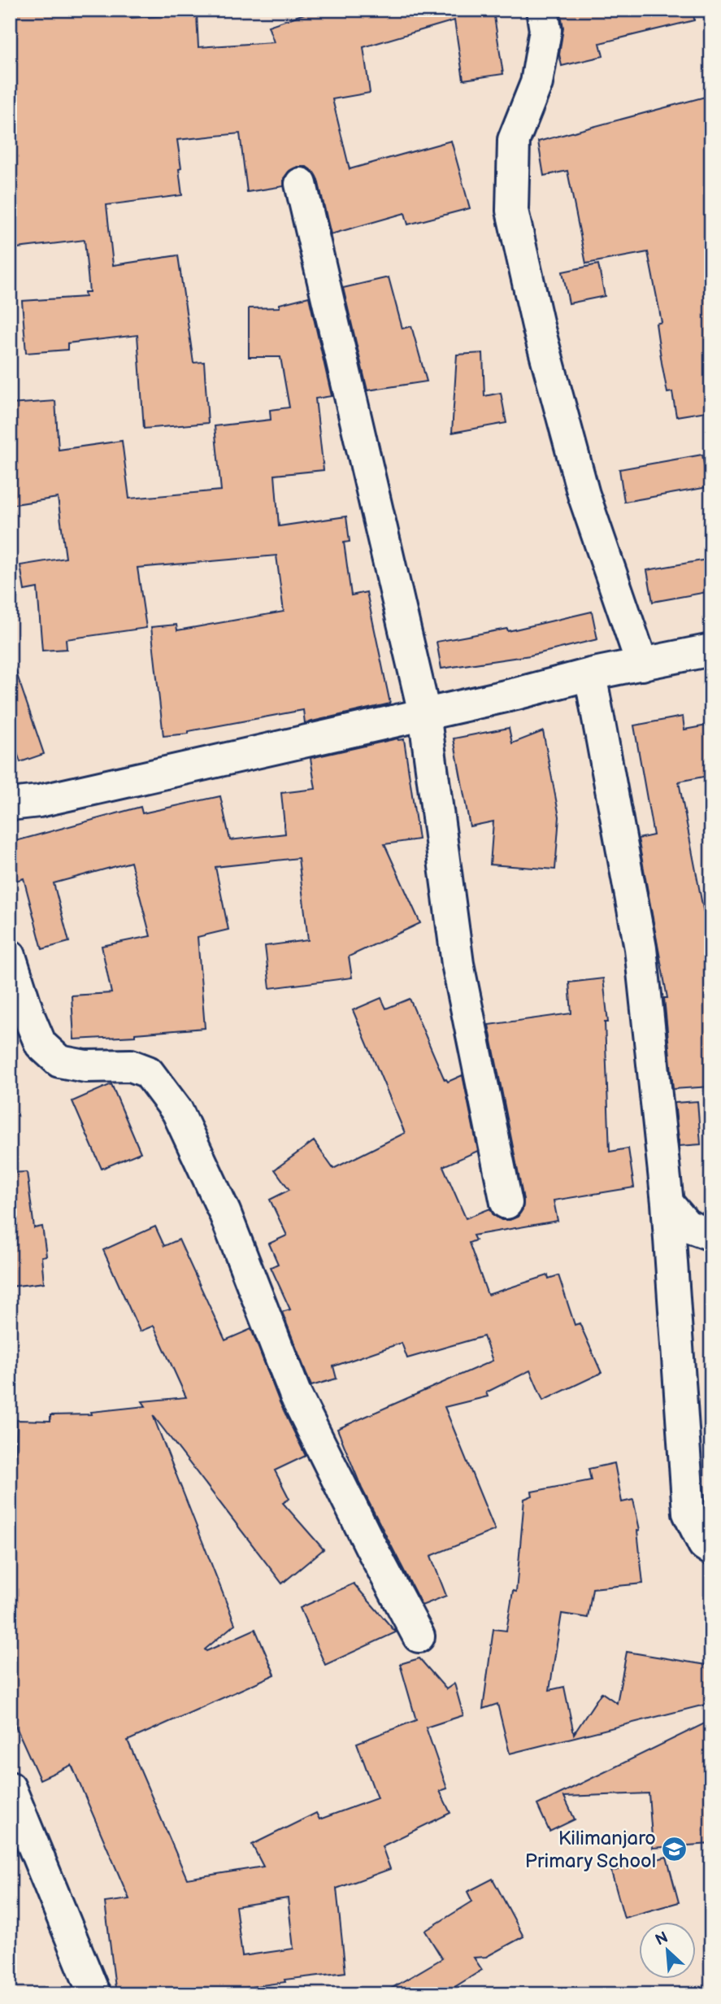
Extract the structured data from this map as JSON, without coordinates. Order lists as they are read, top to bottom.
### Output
{
  "places": {
    "school or university": ["Kilimanjaro Primary School"]
  },
  "north": "top left"
}
